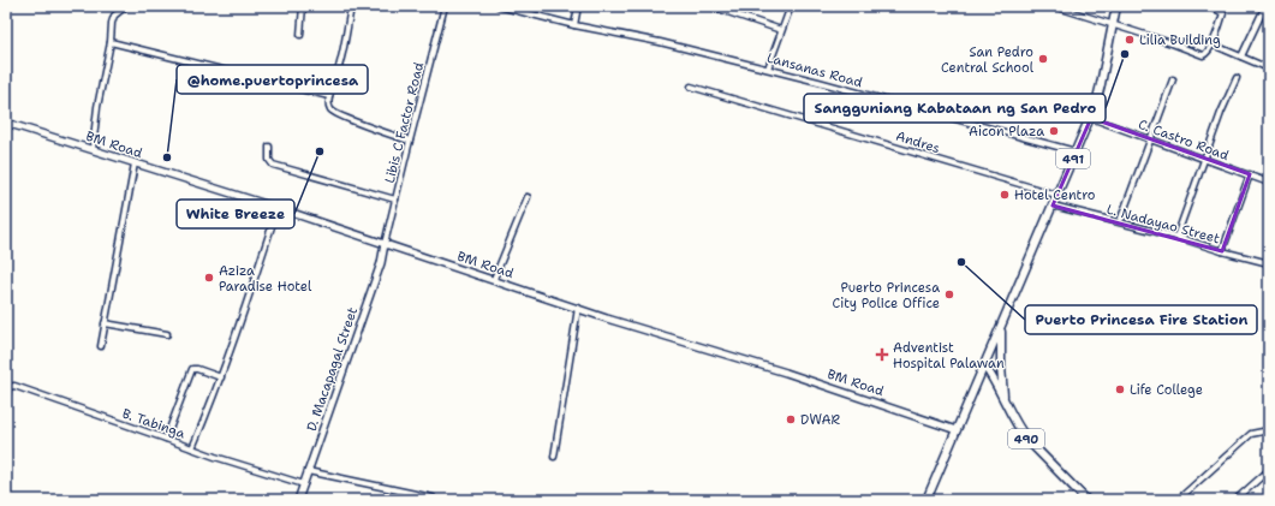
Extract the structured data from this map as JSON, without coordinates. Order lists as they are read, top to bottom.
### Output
{
  "streets": {
    "main road": ["491", "490"],
    "street": [
      "Lansanas Road",
      "Libis C Factor Road",
      "C. Castro Road",
      "Andres",
      "BM Road",
      "L. Nadayao Street",
      "D. Macapagal Street",
      "B. Tabinga"
    ]
  },
  "crossings": [
    ["Lansanas Road", "491"],
    ["Libis C Factor Road", "BM Road"],
    ["Libis C Factor Road", "D. Macapagal Street"],
    ["C. Castro Road", "491"],
    ["Andres", "491"],
    ["BM Road", "D. Macapagal Street"],
    ["491", "L. Nadayao Street"],
    ["491", "490"],
    ["D. Macapagal Street", "B. Tabinga"]
  ],
  "places": {
    "other": [
      "Lilia Building",
      "Sangguniang Kabataan ng San Pedro",
      "San Pedro Central School",
      "Aicon Plaza",
      "White Breeze",
      "@home.puertoprincesa",
      "Hotel Centro",
      "Puerto Princesa Fire Station",
      "Aziza Paradise Hotel",
      "Puerto Princesa City Police Office",
      "Life College",
      "DWAR"
    ],
    "health": ["Adventist Hospital Palawan"]
  }
}
